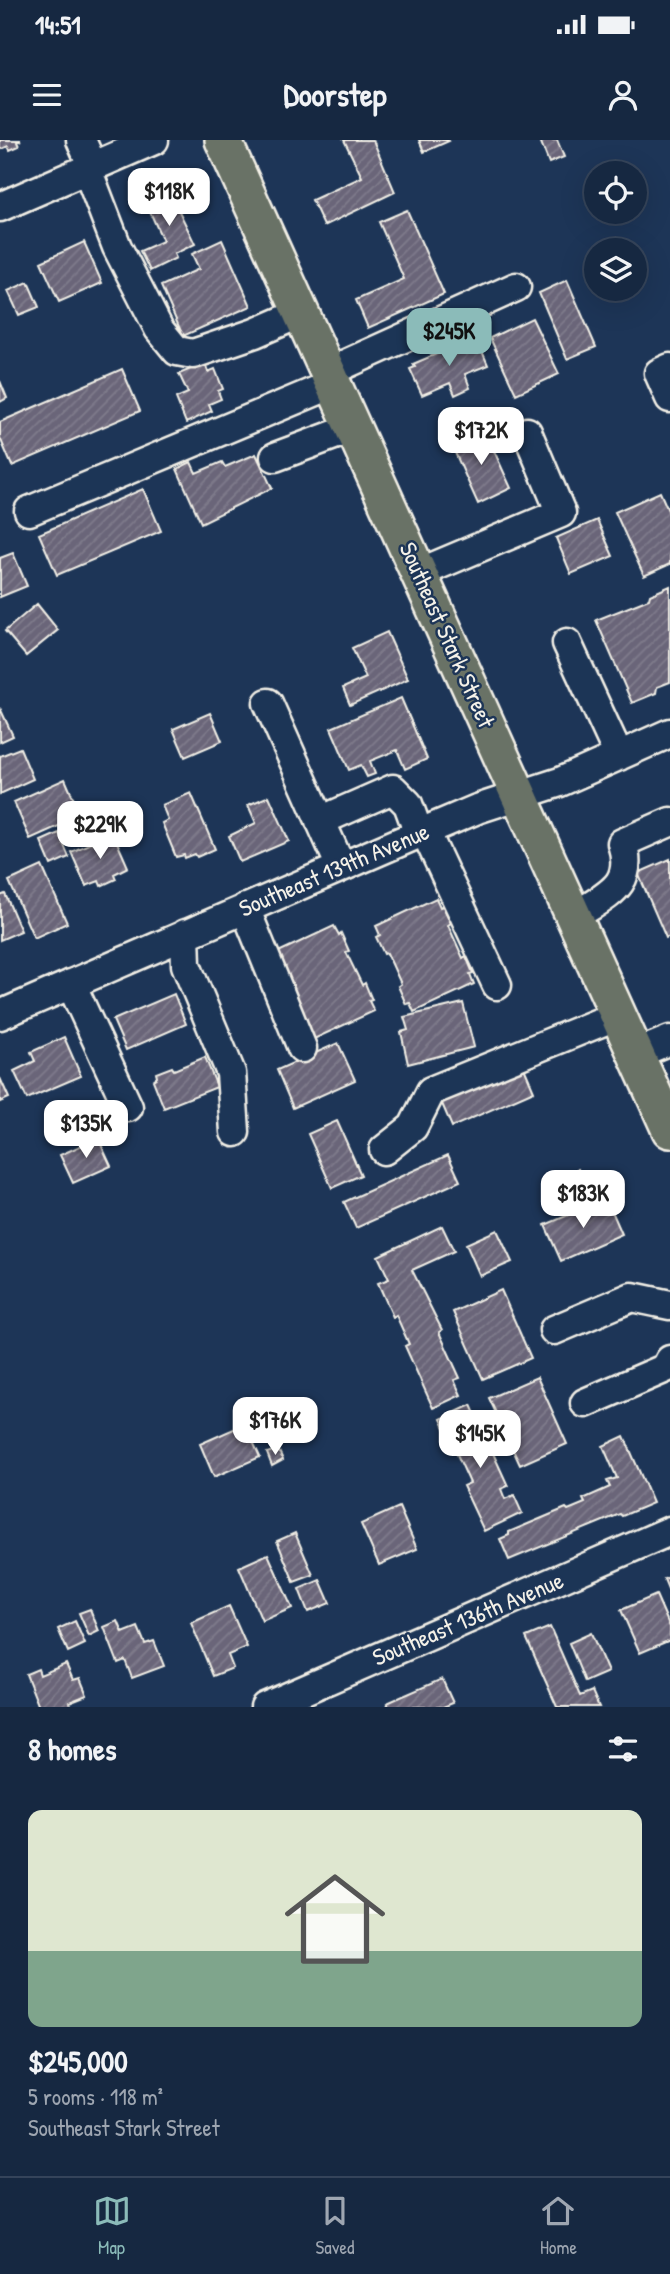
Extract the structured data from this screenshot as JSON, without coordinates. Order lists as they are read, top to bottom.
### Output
{
  "streets": {
    "main road": ["Southeast Stark Street"],
    "street": ["Southeast 139th Avenue", "Southeast 136th Avenue"]
  },
  "crossings": [
    ["Southeast Stark Street", "Southeast 139th Avenue"]
  ],
  "page": {
    "status": "14:51",
    "header": "Doorstep",
    "price": [
      "$118K",
      "$245K",
      "$172K",
      "$229K",
      "$135K",
      "$183K",
      "$176K",
      "$145K"
    ],
    "heading": "8 homes",
    "list": [
      {
        "name": "$245,000",
        "note": "5 rooms · 118 m² · Southeast Stark Street"
      }
    ],
    "tabs": ["Map", "Saved", "Home"]
  }
}
